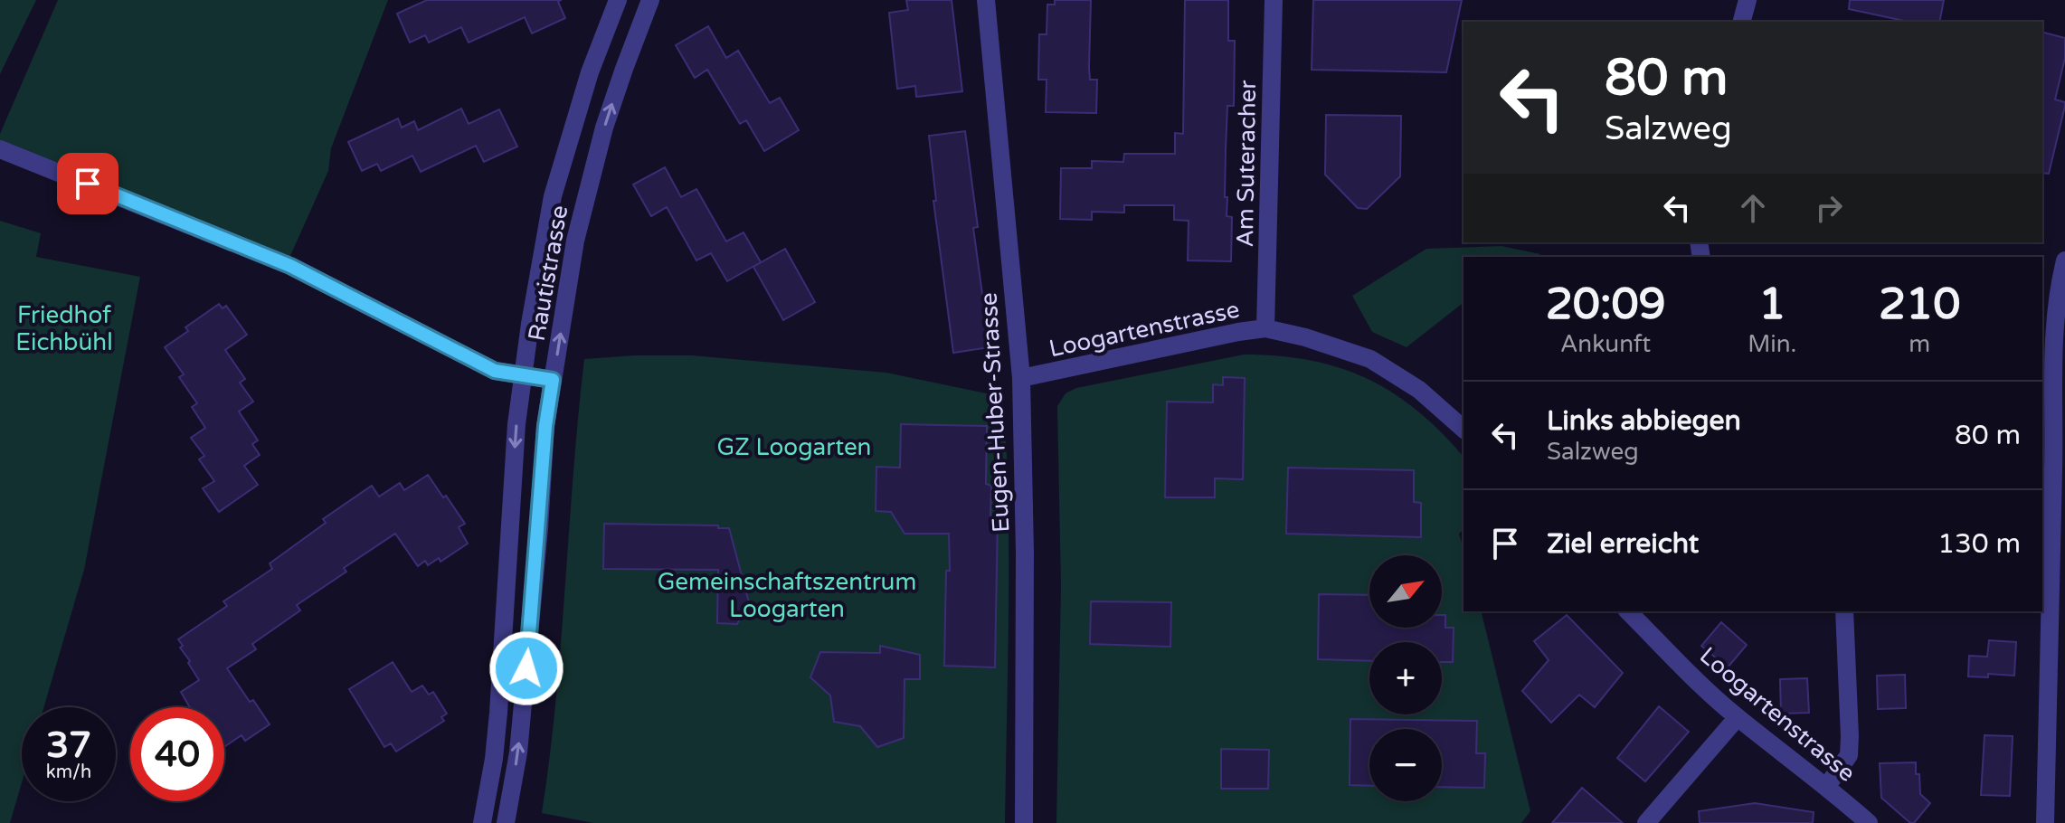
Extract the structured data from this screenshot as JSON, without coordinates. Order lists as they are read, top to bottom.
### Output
{
  "streets": {
    "street": [
      "Am Suteracher",
      "Rautistrasse",
      "Loogartenstrasse",
      "Eugen-Huber-Strasse"
    ]
  },
  "crossings": [
    ["Am Suteracher", "Loogartenstrasse"],
    ["Loogartenstrasse", "Eugen-Huber-Strasse"]
  ],
  "parks": ["Friedhof Eichbühl", "GZ Loogarten", "Gemeinschaftszentrum Loogarten"],
  "north": "top right",
  "page": {
    "turn": ["80 m", "Salzweg"],
    "eta": [
      "20:09",
      "Ankunft",
      "1",
      "Min.",
      "210",
      "m"
    ],
    "list": [
      {
        "name": "Links abbiegen",
        "note": "Salzweg",
        "value": "80 m"
      },
      {
        "name": "Ziel erreicht",
        "value": "130 m"
      }
    ],
    "map_buttons": ["+", "−"],
    "speed": "37 km/h",
    "limit": "40"
  }
}
